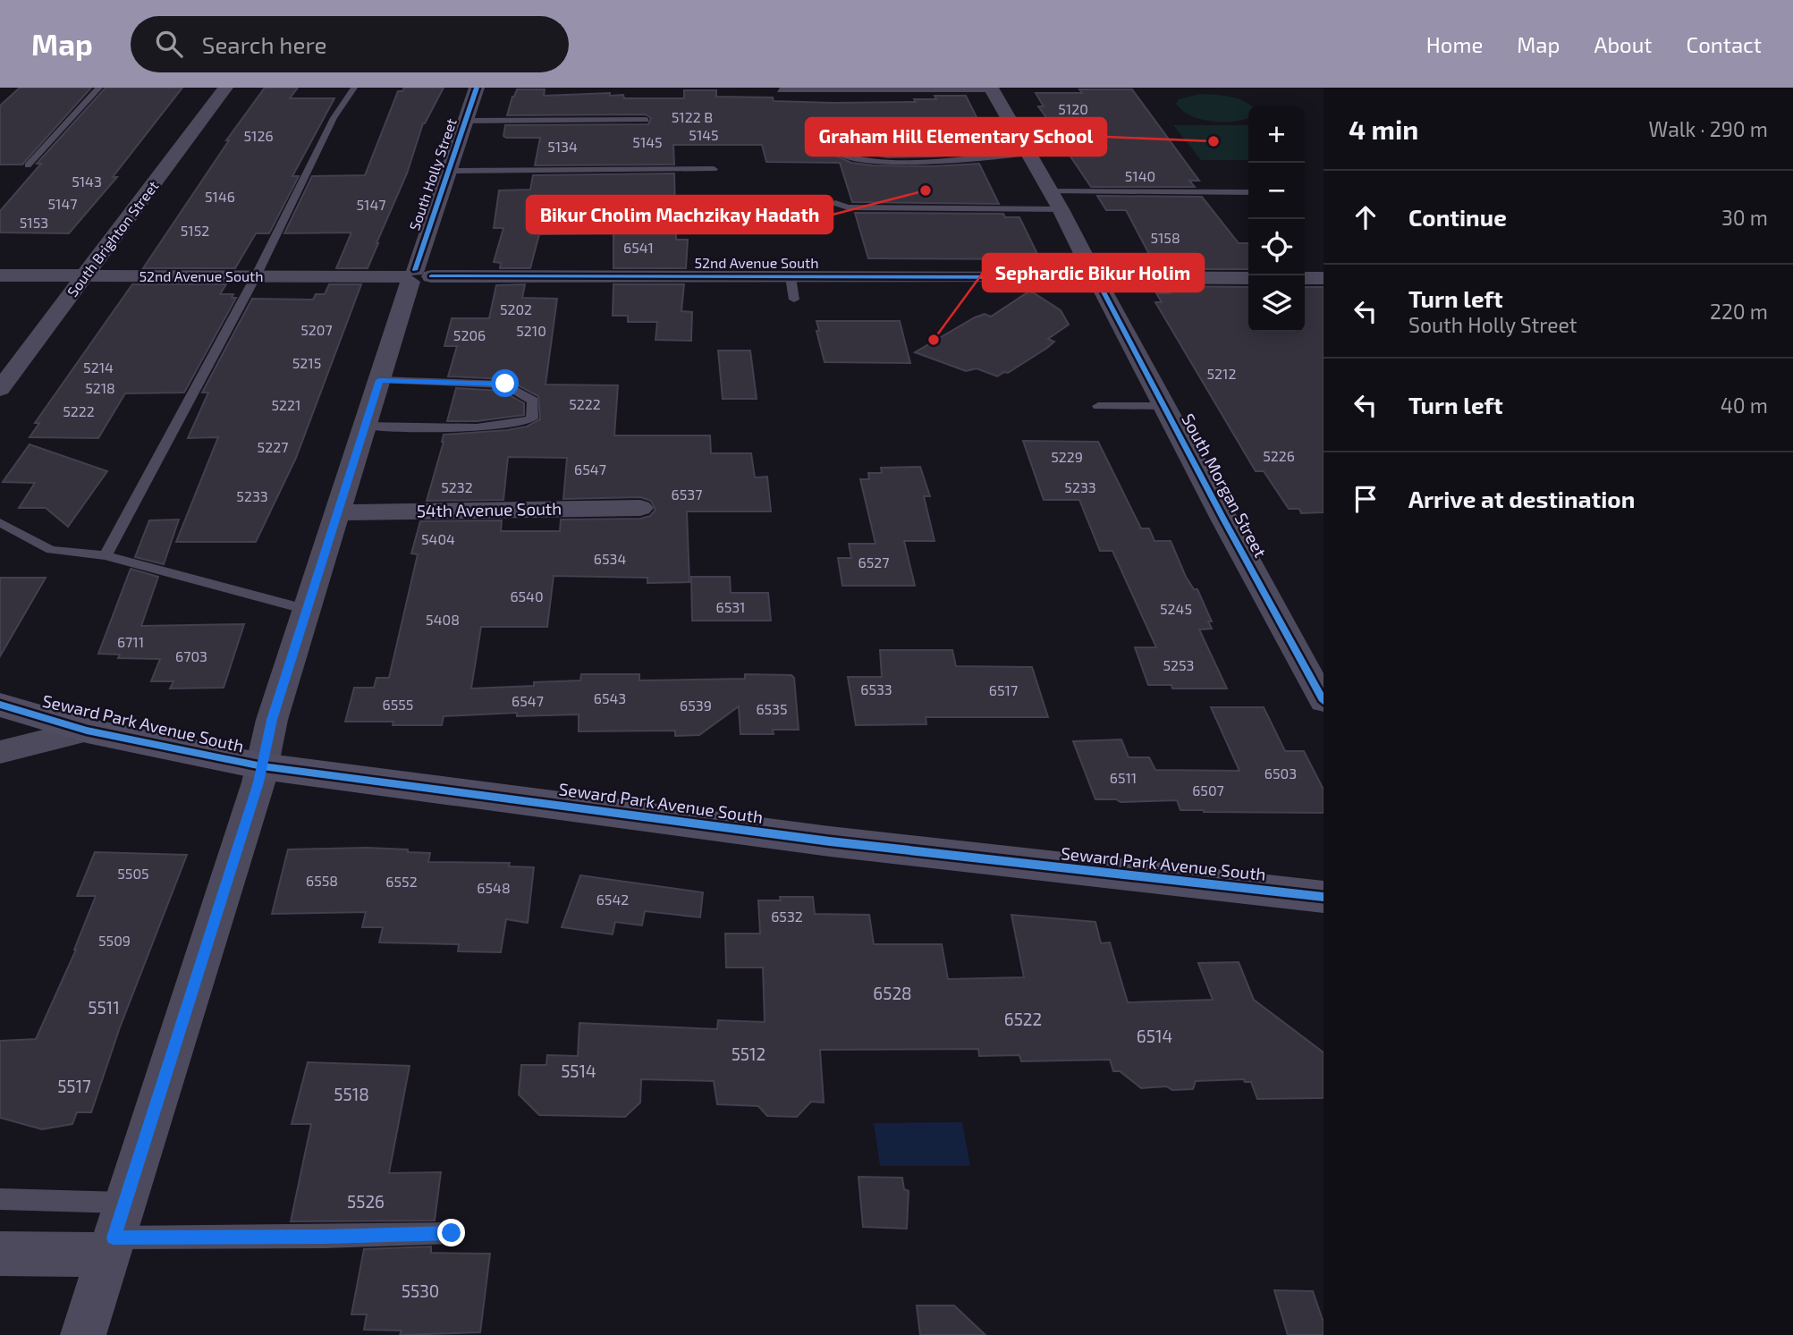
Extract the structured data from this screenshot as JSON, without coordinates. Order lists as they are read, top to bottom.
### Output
{
  "streets": {
    "main road": ["Seward Park Avenue South"],
    "street": [
      "South Holly Street",
      "South Brighton Street",
      "52nd Avenue South",
      "South Morgan Street",
      "54th Avenue South"
    ]
  },
  "crossings": [
    ["South Holly Street", "52nd Avenue South"],
    ["South Holly Street", "54th Avenue South"],
    ["South Holly Street", "Seward Park Avenue South"],
    ["South Brighton Street", "52nd Avenue South"],
    ["52nd Avenue South", "South Morgan Street"]
  ],
  "places": ["Graham Hill Elementary School", "Bikur Cholim Machzikay Hadath", "Sephardic Bikur Holim"],
  "house_numbers": [
    "5120",
    "5122 B",
    "5145",
    "5126",
    "5145",
    "5134",
    "5140",
    "5143",
    "5146",
    "5147",
    "5147",
    "5153",
    "5152",
    "5158",
    "6541",
    "5202",
    "5207",
    "5210",
    "5206",
    "5215",
    "5214",
    "5212",
    "5218",
    "5222",
    "5221",
    "5222",
    "5227",
    "5226",
    "5229",
    "6547",
    "5232",
    "5233",
    "6537",
    "5233",
    "5404",
    "6534",
    "6527",
    "6540",
    "6531",
    "5245",
    "5408",
    "6711",
    "6703",
    "5253",
    "6533",
    "6517",
    "6543",
    "6547",
    "6555",
    "6539",
    "6535",
    "6503",
    "6511",
    "6507",
    "5505",
    "6558",
    "6552",
    "6548",
    "6542",
    "6532",
    "5509",
    "6528",
    "5511",
    "6522",
    "6514",
    "5512",
    "5514",
    "5517",
    "5518",
    "5526",
    "5530"
  ],
  "page": {
    "header": "Map",
    "search": "Search here",
    "nav": [
      "Home",
      "Map",
      "About",
      "Contact"
    ],
    "heading": ["4 min", "Walk · 290 m"],
    "map_buttons": ["+", "−"],
    "list": [
      ["Continue", "30 m"],
      ["Turn left", "South Holly Street", "220 m"],
      ["Turn left", "40 m"],
      "Arrive at destination"
    ]
  }
}
